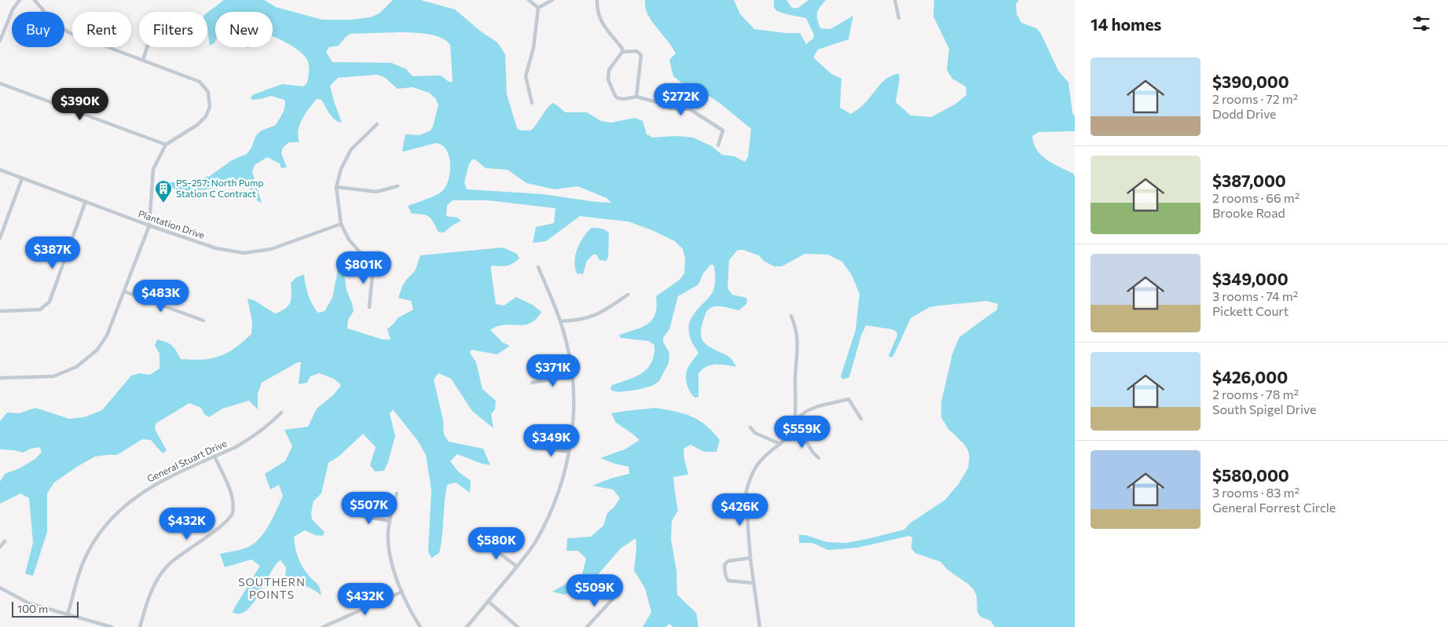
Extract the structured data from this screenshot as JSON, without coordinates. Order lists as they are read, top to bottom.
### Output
{
  "streets": {
    "street": ["Plantation Drive", "General Stuart Drive"]
  },
  "districts": ["SOUTHERN POINTS"],
  "places": {
    "building": ["PS-257: North Pump Station C Contract"]
  },
  "scale_bar": "100 m",
  "page": {
    "heading": "14 homes",
    "chip": [
      "Buy",
      "Rent",
      "Filters",
      "New"
    ],
    "list": [
      {
        "name": "$390,000",
        "note": "2 rooms · 72 m² · Dodd Drive"
      },
      {
        "name": "$387,000",
        "note": "2 rooms · 66 m² · Brooke Road"
      },
      {
        "name": "$349,000",
        "note": "3 rooms · 74 m² · Pickett Court"
      },
      {
        "name": "$426,000",
        "note": "2 rooms · 78 m² · South Spigel Drive"
      },
      {
        "name": "$580,000",
        "note": "3 rooms · 83 m² · General Forrest Circle"
      }
    ],
    "price": [
      "$272K",
      "$390K",
      "$387K",
      "$801K",
      "$483K",
      "$371K",
      "$559K",
      "$349K",
      "$507K",
      "$426K",
      "$432K",
      "$580K",
      "$509K",
      "$432K"
    ],
    "scale": "100 m"
  }
}
